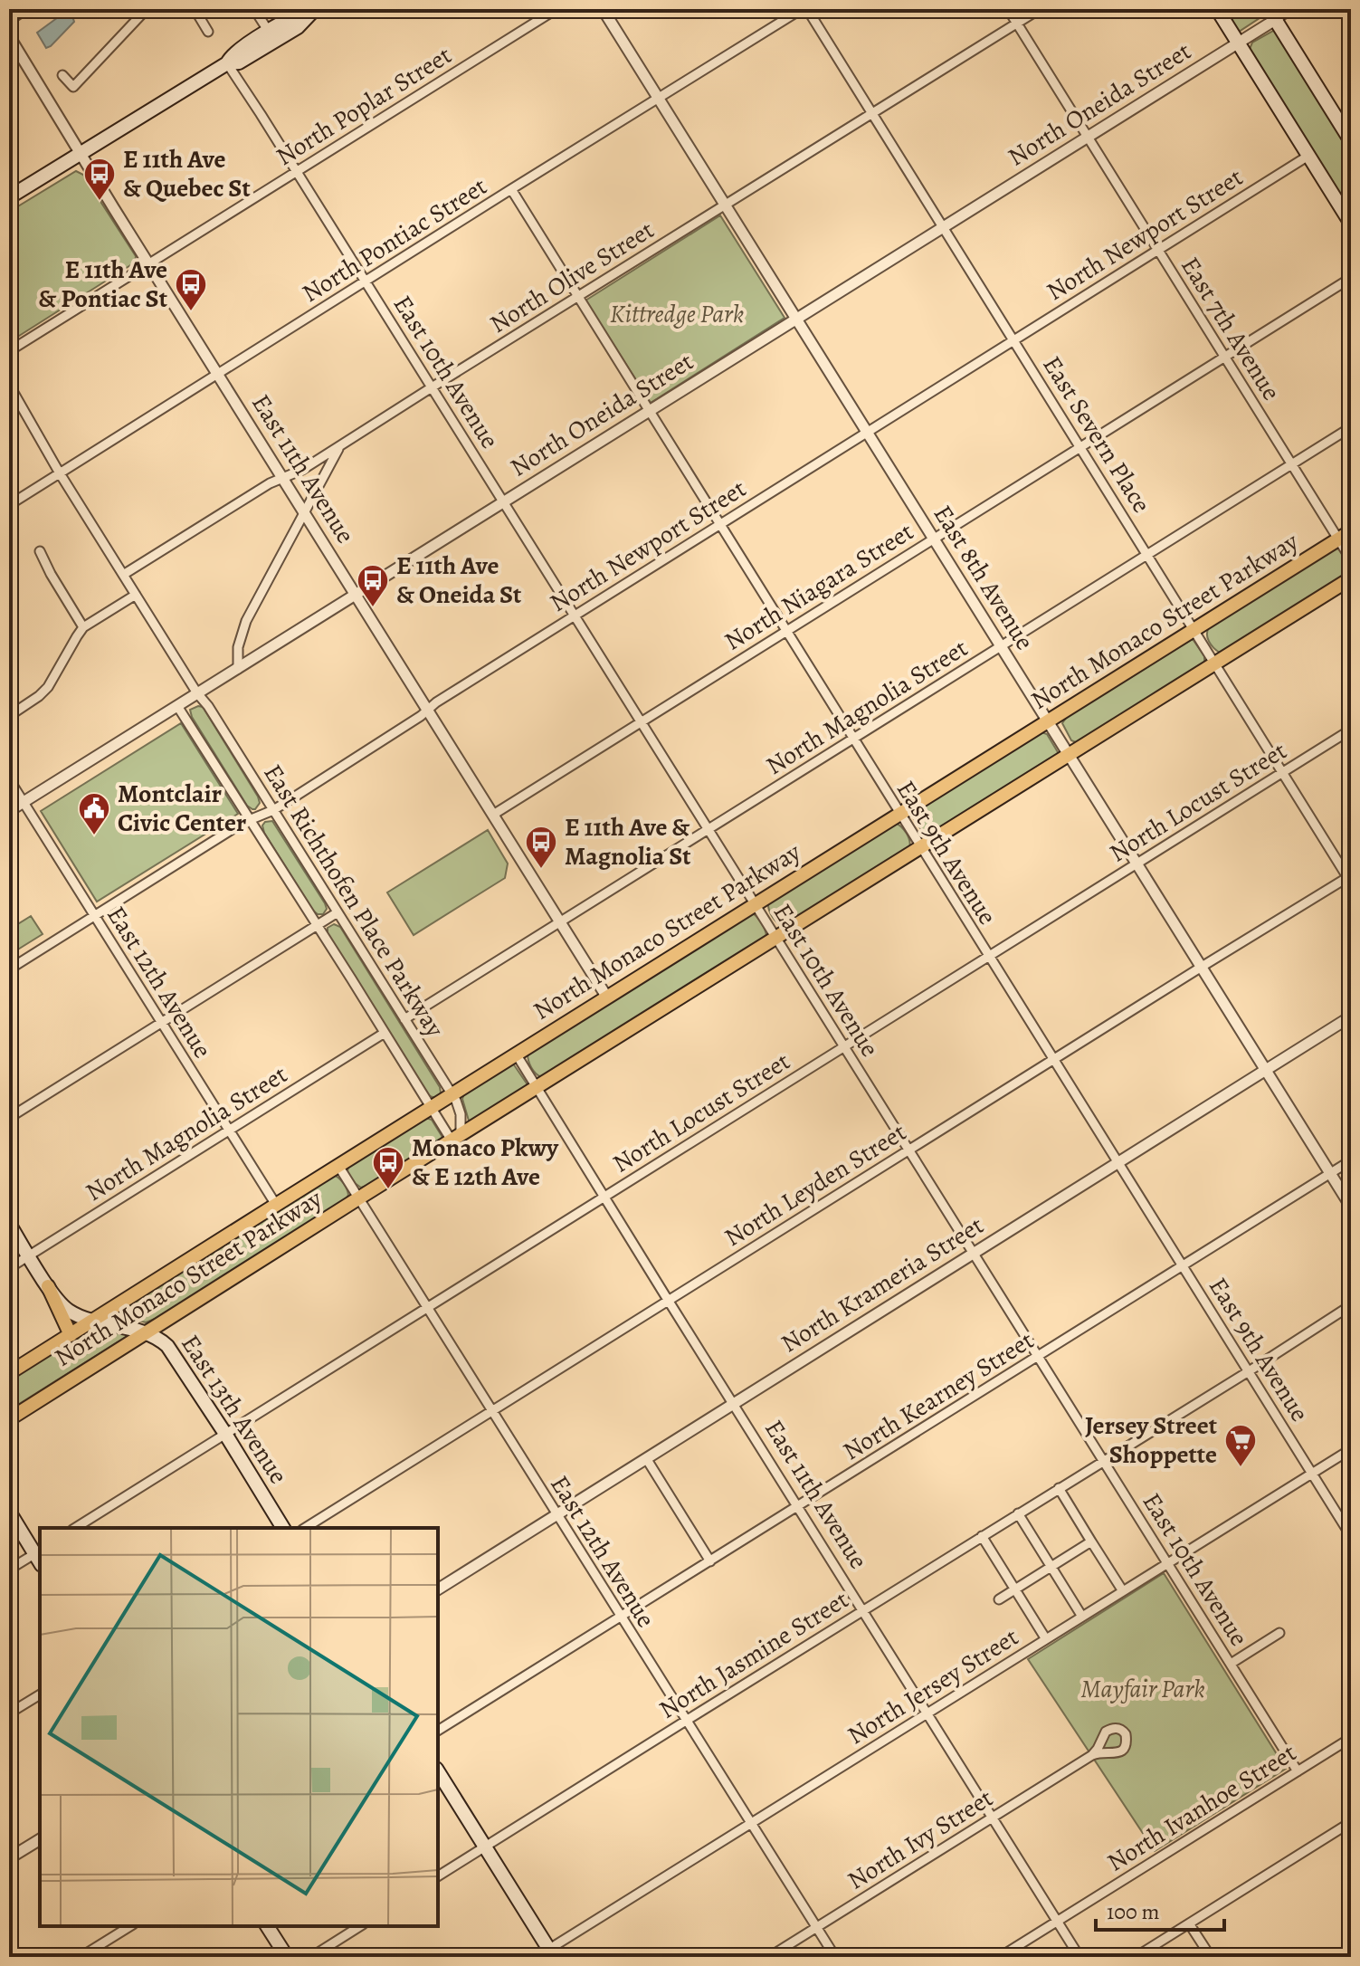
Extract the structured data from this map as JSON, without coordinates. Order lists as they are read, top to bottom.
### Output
{
  "streets": {
    "main road": ["North Monaco Street Parkway", "East 13th Avenue"],
    "street": [
      "North Oneida Street",
      "North Poplar Street",
      "North Newport Street",
      "North Pontiac Street",
      "North Olive Street",
      "East 7th Avenue",
      "East 10th Avenue",
      "East Severn Place",
      "East 11th Avenue",
      "East 8th Avenue",
      "North Niagara Street",
      "North Magnolia Street",
      "North Locust Street",
      "East 9th Avenue",
      "East Richthofen Place Parkway",
      "East 12th Avenue",
      "North Leyden Street",
      "North Krameria Street",
      "North Kearney Street",
      "North Jasmine Street",
      "North Jersey Street",
      "North Ivanhoe Street",
      "North Ivy Street"
    ]
  },
  "crossings": [
    ["North Oneida Street", "East 7th Avenue"],
    ["North Oneida Street", "East 10th Avenue"],
    ["North Oneida Street", "East Severn Place"],
    ["North Oneida Street", "East 11th Avenue"],
    ["North Oneida Street", "East 8th Avenue"],
    ["North Oneida Street", "East 9th Avenue"],
    ["North Oneida Street", "East Richthofen Place Parkway"],
    ["North Oneida Street", "East 12th Avenue"],
    ["North Poplar Street", "East 10th Avenue"],
    ["North Poplar Street", "East 11th Avenue"],
    ["North Newport Street", "East 7th Avenue"],
    ["North Newport Street", "East 10th Avenue"],
    ["North Newport Street", "East Severn Place"],
    ["North Newport Street", "East 11th Avenue"],
    ["North Newport Street", "East 8th Avenue"],
    ["North Newport Street", "East 9th Avenue"],
    ["North Newport Street", "East Richthofen Place Parkway"],
    ["North Newport Street", "East 12th Avenue"],
    ["North Pontiac Street", "East 10th Avenue"],
    ["North Pontiac Street", "East Severn Place"],
    ["North Pontiac Street", "East 11th Avenue"],
    ["North Pontiac Street", "East 8th Avenue"],
    ["North Pontiac Street", "East 9th Avenue"],
    ["North Pontiac Street", "East Richthofen Place Parkway"],
    ["North Olive Street", "East 7th Avenue"],
    ["North Olive Street", "East 10th Avenue"],
    ["North Olive Street", "East Severn Place"],
    ["North Olive Street", "East 11th Avenue"],
    ["North Olive Street", "East 8th Avenue"],
    ["North Olive Street", "East 9th Avenue"],
    ["North Olive Street", "East Richthofen Place Parkway"],
    ["East 7th Avenue", "North Niagara Street"],
    ["East 7th Avenue", "North Monaco Street Parkway"],
    ["East 7th Avenue", "North Magnolia Street"],
    ["East 10th Avenue", "North Niagara Street"],
    ["East 10th Avenue", "North Monaco Street Parkway"],
    ["East 10th Avenue", "North Magnolia Street"],
    ["East 10th Avenue", "North Locust Street"],
    ["East 10th Avenue", "North Leyden Street"],
    ["East 10th Avenue", "North Krameria Street"],
    ["East 10th Avenue", "North Kearney Street"],
    ["East 10th Avenue", "North Jasmine Street"],
    ["East 10th Avenue", "North Jersey Street"],
    ["East 10th Avenue", "North Ivanhoe Street"],
    ["East Severn Place", "North Niagara Street"],
    ["East Severn Place", "North Monaco Street Parkway"],
    ["East Severn Place", "North Magnolia Street"],
    ["East Severn Place", "North Locust Street"],
    ["East Severn Place", "North Leyden Street"],
    ["East 11th Avenue", "North Niagara Street"],
    ["East 11th Avenue", "North Monaco Street Parkway"],
    ["East 11th Avenue", "North Magnolia Street"],
    ["East 11th Avenue", "North Locust Street"],
    ["East 11th Avenue", "North Leyden Street"],
    ["East 11th Avenue", "North Krameria Street"],
    ["East 11th Avenue", "North Kearney Street"],
    ["East 11th Avenue", "North Jasmine Street"],
    ["East 11th Avenue", "North Jersey Street"],
    ["East 11th Avenue", "North Ivanhoe Street"],
    ["East 11th Avenue", "North Ivy Street"],
    ["East 8th Avenue", "North Niagara Street"],
    ["East 8th Avenue", "North Monaco Street Parkway"],
    ["East 8th Avenue", "North Magnolia Street"],
    ["East 8th Avenue", "North Locust Street"],
    ["East 8th Avenue", "North Leyden Street"],
    ["East 8th Avenue", "North Krameria Street"],
    ["East 8th Avenue", "North Kearney Street"],
    ["North Niagara Street", "East 9th Avenue"],
    ["North Monaco Street Parkway", "East 9th Avenue"],
    ["North Monaco Street Parkway", "East Richthofen Place Parkway"],
    ["North Monaco Street Parkway", "East 12th Avenue"],
    ["North Monaco Street Parkway", "East 13th Avenue"],
    ["North Magnolia Street", "East 9th Avenue"],
    ["North Magnolia Street", "East Richthofen Place Parkway"],
    ["North Magnolia Street", "East 12th Avenue"],
    ["North Magnolia Street", "East 13th Avenue"],
    ["North Locust Street", "East 9th Avenue"],
    ["North Locust Street", "East 12th Avenue"],
    ["North Locust Street", "East 13th Avenue"],
    ["East 9th Avenue", "North Leyden Street"],
    ["East 9th Avenue", "North Krameria Street"],
    ["East 9th Avenue", "North Kearney Street"],
    ["East 9th Avenue", "North Jasmine Street"],
    ["East 9th Avenue", "North Jersey Street"],
    ["East 12th Avenue", "North Leyden Street"],
    ["East 12th Avenue", "North Krameria Street"],
    ["East 12th Avenue", "North Kearney Street"],
    ["East 12th Avenue", "North Jasmine Street"],
    ["East 12th Avenue", "North Jersey Street"],
    ["East 12th Avenue", "North Ivy Street"]
  ],
  "parks": ["Kittredge Park", "Mayfair Park"],
  "places": {
    "bus stop": [
      "E 11th Ave & Quebec St",
      "E 11th Ave & Pontiac St",
      "E 11th Ave & Oneida St",
      "E 11th Ave & Magnolia St",
      "Monaco Pkwy & E 12th Ave"
    ],
    "public building": ["Montclair Civic Center"],
    "supermarket": ["Jersey Street Shoppette"]
  },
  "scale_bar": "100 m"
}
